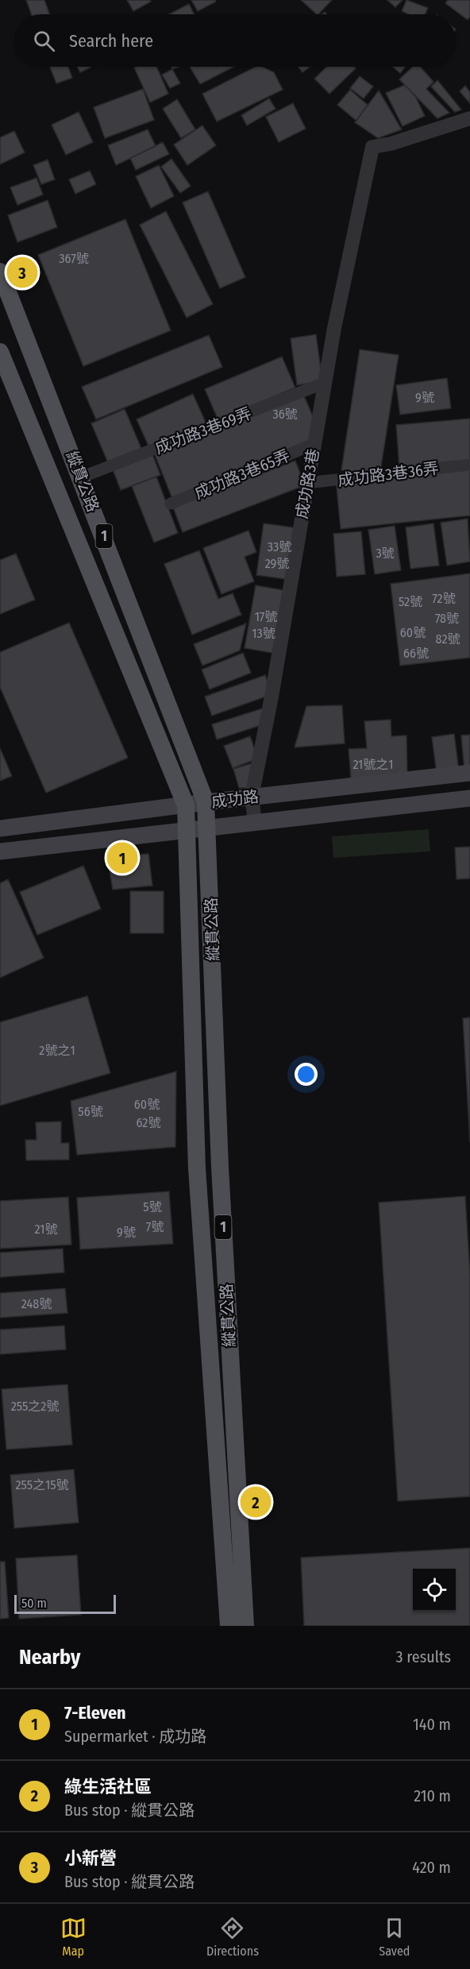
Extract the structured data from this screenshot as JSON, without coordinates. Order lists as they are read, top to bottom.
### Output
{
  "streets": {
    "main road": ["縱貫公路", "1", "成功路"],
    "street": [
      "成功路3巷69弄",
      "成功路3巷65弄",
      "成功路3巷36弄",
      "成功路3巷"
    ]
  },
  "crossings": [
    ["成功路3巷69弄", "縱貫公路"],
    ["成功路3巷69弄", "成功路3巷"],
    ["成功路3巷65弄", "成功路3巷"],
    ["成功路3巷36弄", "成功路3巷"],
    ["縱貫公路", "成功路"],
    ["成功路3巷", "成功路"]
  ],
  "house_numbers": [
    "367號",
    "9號",
    "36號",
    "33號",
    "3號",
    "29號",
    "72號",
    "52號",
    "17號",
    "78號",
    "60號",
    "13號",
    "82號",
    "66號",
    "21號之1",
    "2號之1",
    "60號",
    "56號",
    "62號",
    "5號",
    "7號",
    "21號",
    "9號",
    "248號",
    "255之2號",
    "255之15號"
  ],
  "scale_bar": "50 m",
  "page": {
    "search": "Search here",
    "pins": ["3", "1", "2"],
    "scale": "50 m",
    "heading": ["Nearby", "3 results"],
    "list": [
      {
        "mark": "1",
        "name": "7-Eleven",
        "note": "Supermarket · 成功路",
        "value": "140 m"
      },
      {
        "mark": "2",
        "name": "綠生活社區",
        "note": "Bus stop · 縱貫公路",
        "value": "210 m"
      },
      {
        "mark": "3",
        "name": "小新營",
        "note": "Bus stop · 縱貫公路",
        "value": "420 m"
      }
    ],
    "nav": ["Map", "Directions", "Saved"]
  }
}
